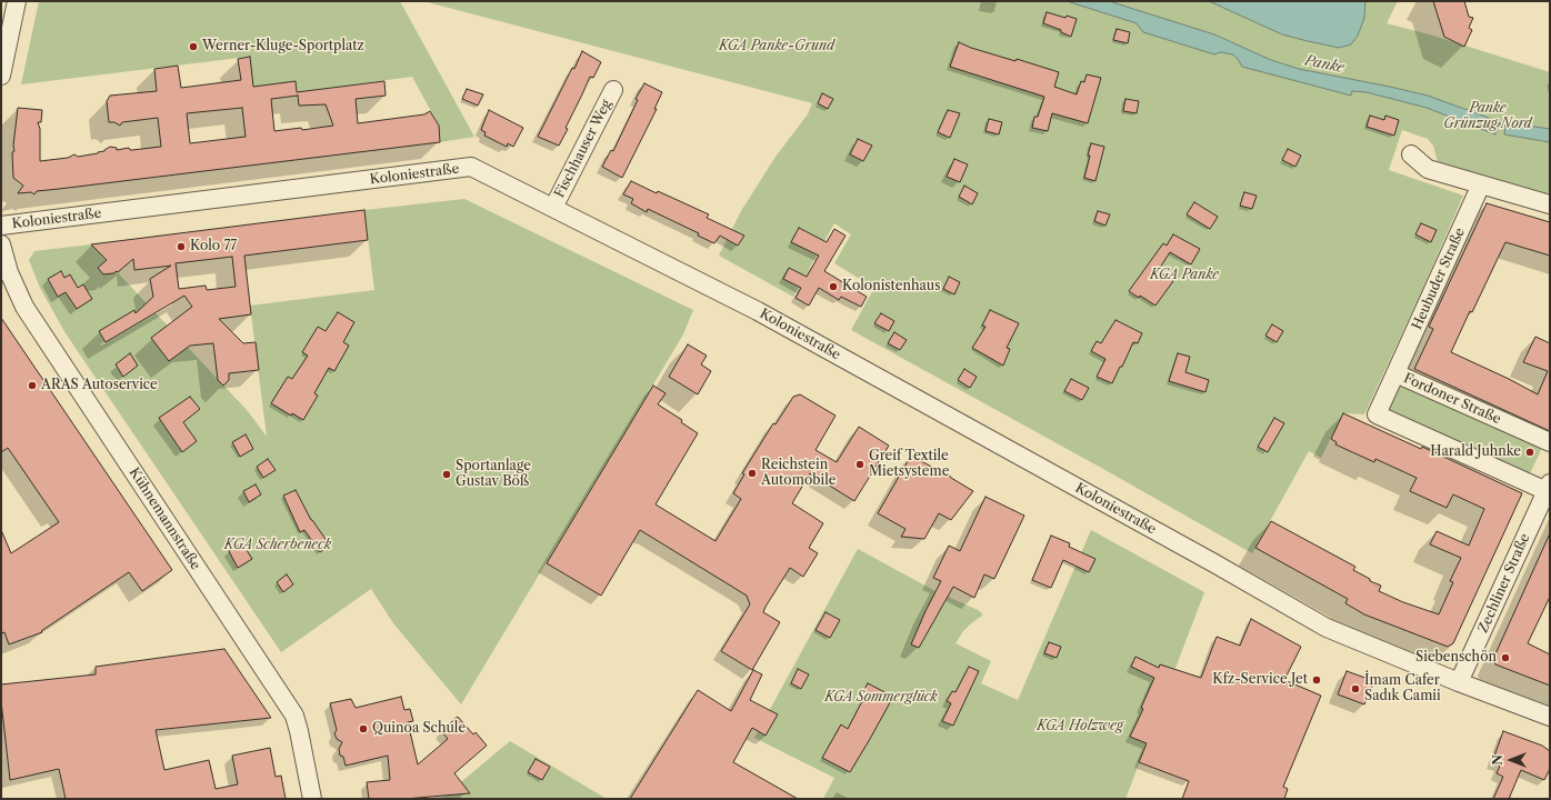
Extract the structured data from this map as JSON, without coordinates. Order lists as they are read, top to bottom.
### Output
{
  "streets": {
    "street": [
      "Fischhauser Weg",
      "Koloniestraße",
      "Heubuder Straße",
      "Fordoner Straße",
      "Kühnemannstraße",
      "Zechliner Straße"
    ]
  },
  "crossings": [
    ["Fischhauser Weg", "Koloniestraße"],
    ["Koloniestraße", "Zechliner Straße"],
    ["Heubuder Straße", "Fordoner Straße"],
    ["Fordoner Straße", "Zechliner Straße"]
  ],
  "water": ["Panke"],
  "parks": [
    "KGA Panke-Grund",
    "Panke Grünzug Nord",
    "KGA Panke",
    "KGA Scherbeneck",
    "KGA Sommerglück",
    "KGA Holzweg"
  ],
  "places": [
    "Werner-Kluge-Sportplatz",
    "Kolo 77",
    "Kolonistenhaus",
    "ARAS Autoservice",
    "Harald Juhnke",
    "Greif Textile Mietsysteme",
    "Reichstein Automobile",
    "Sportanlage Gustav Böß",
    "Siebenschön",
    "Kfz-Service Jet",
    "İmam Cafer Sadık Camii",
    "Quinoa Schule"
  ],
  "north": "left"
}
